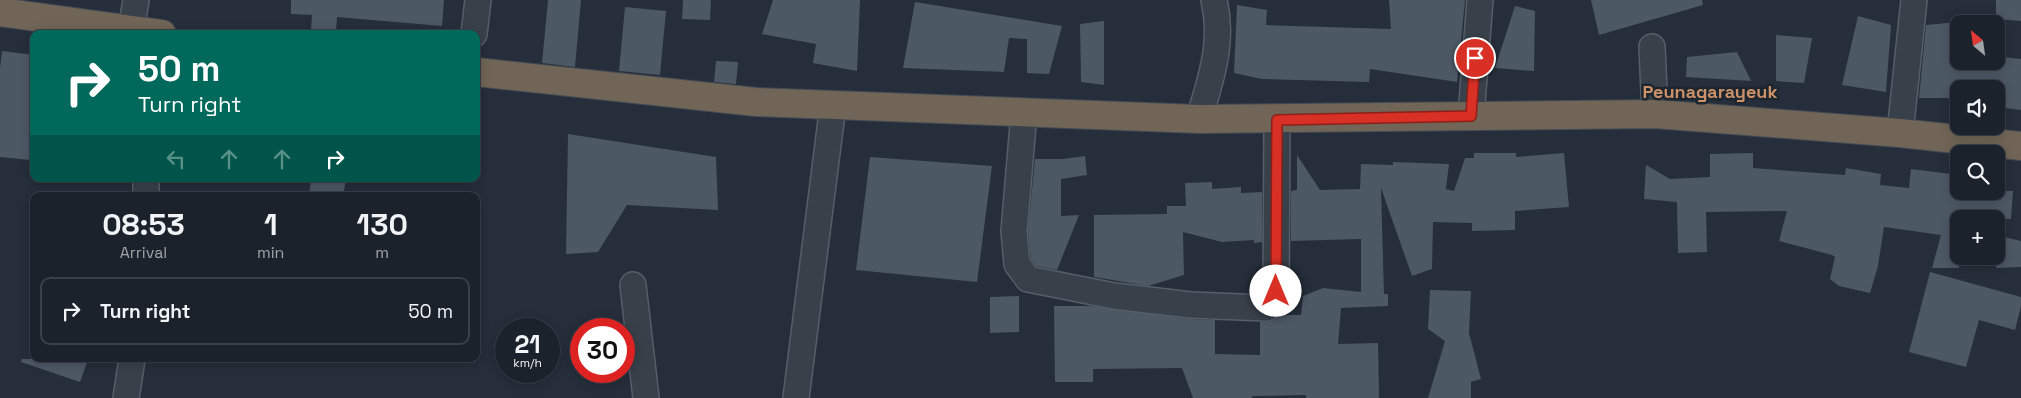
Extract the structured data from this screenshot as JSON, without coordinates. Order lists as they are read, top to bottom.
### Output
{
  "districts": ["Peunagarayeuk"],
  "north": "top left",
  "page": {
    "map_buttons": "+",
    "turn": ["50 m", "Turn right"],
    "eta": [
      "08:53",
      "Arrival",
      "1",
      "min",
      "130",
      "m"
    ],
    "list": [
      {
        "name": "Turn right",
        "value": "50 m"
      }
    ],
    "speed": "21 km/h",
    "limit": "30"
  }
}
